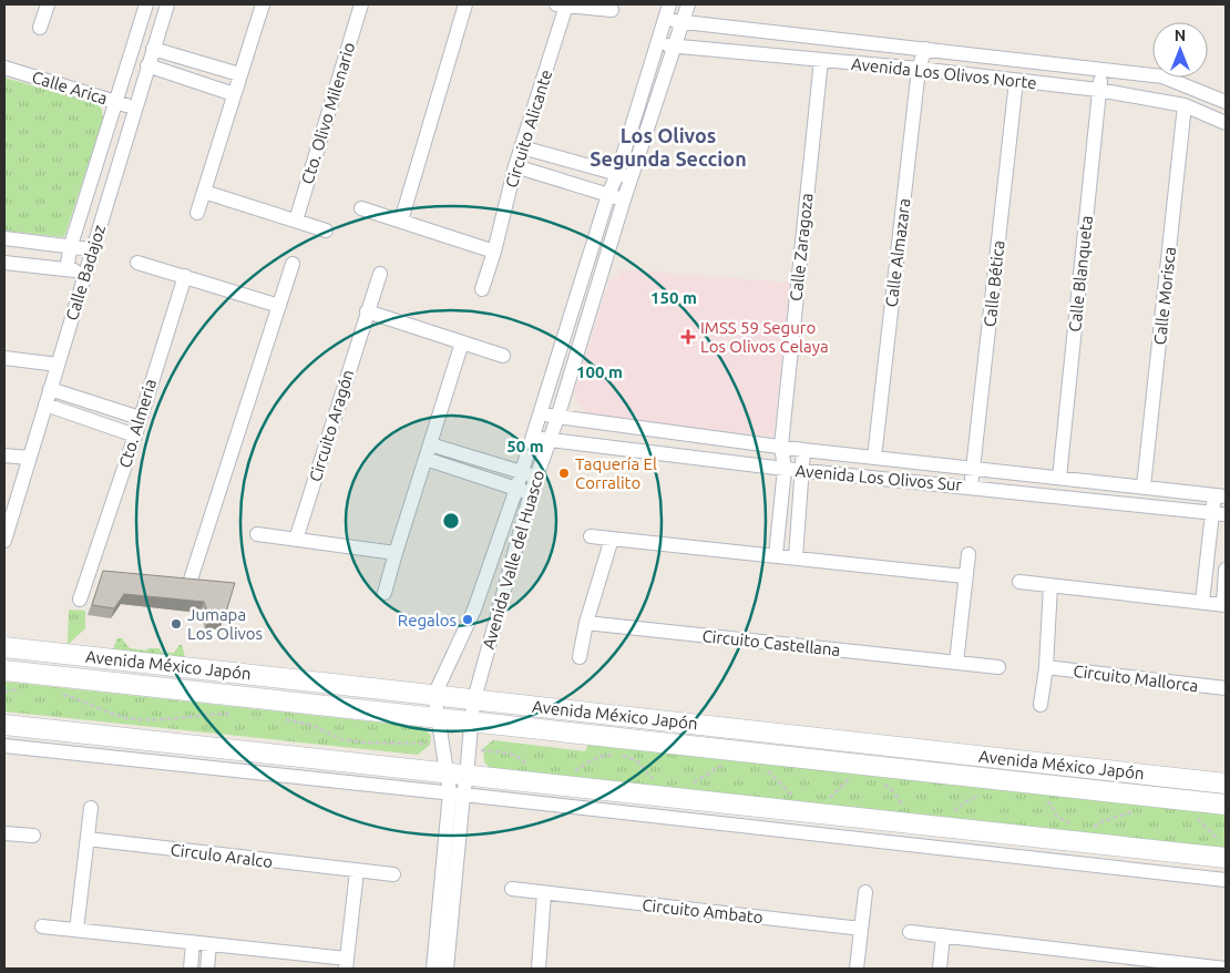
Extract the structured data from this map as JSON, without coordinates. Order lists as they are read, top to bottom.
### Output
{
  "streets": {
    "street": [
      "Avenida Los Olivos Norte",
      "Calle Arica",
      "Cto. Olivo Milenario",
      "Circuito Alicante",
      "Calle Zaragoza",
      "Calle Almazara",
      "Calle Badajoz",
      "Calle Blanqueta",
      "Calle Bética",
      "Calle Morisca",
      "Cto. Almeria",
      "Circuito Aragón",
      "Avenida Los Olivos Sur",
      "Avenida Valle del Huasco",
      "Circuito Castellana",
      "Avenida México Japón",
      "Circuito Mallorca",
      "Circulo Aralco",
      "Circuito Ambato"
    ]
  },
  "crossings": [
    ["Avenida Los Olivos Norte", "Calle Zaragoza"],
    ["Avenida Los Olivos Norte", "Calle Almazara"],
    ["Avenida Los Olivos Norte", "Calle Blanqueta"],
    ["Avenida Los Olivos Norte", "Calle Bética"],
    ["Avenida Los Olivos Norte", "Calle Morisca"],
    ["Avenida Los Olivos Norte", "Avenida Valle del Huasco"],
    ["Calle Arica", "Calle Badajoz"],
    ["Calle Zaragoza", "Avenida Los Olivos Sur"],
    ["Calle Almazara", "Avenida Los Olivos Sur"],
    ["Calle Blanqueta", "Avenida Los Olivos Sur"],
    ["Calle Bética", "Avenida Los Olivos Sur"],
    ["Calle Morisca", "Avenida Los Olivos Sur"],
    ["Avenida Los Olivos Sur", "Avenida Valle del Huasco"],
    ["Avenida Valle del Huasco", "Avenida México Japón"]
  ],
  "districts": ["Los Olivos Segunda Seccion"],
  "places": {
    "health": ["IMSS 59 Seguro Los Olivos Celaya"],
    "other": ["Taquería El Corralito", "Regalos", "Jumapa Los Olivos"]
  },
  "north": "top",
  "rings": ["150 m", "100 m", "50 m"]
}
